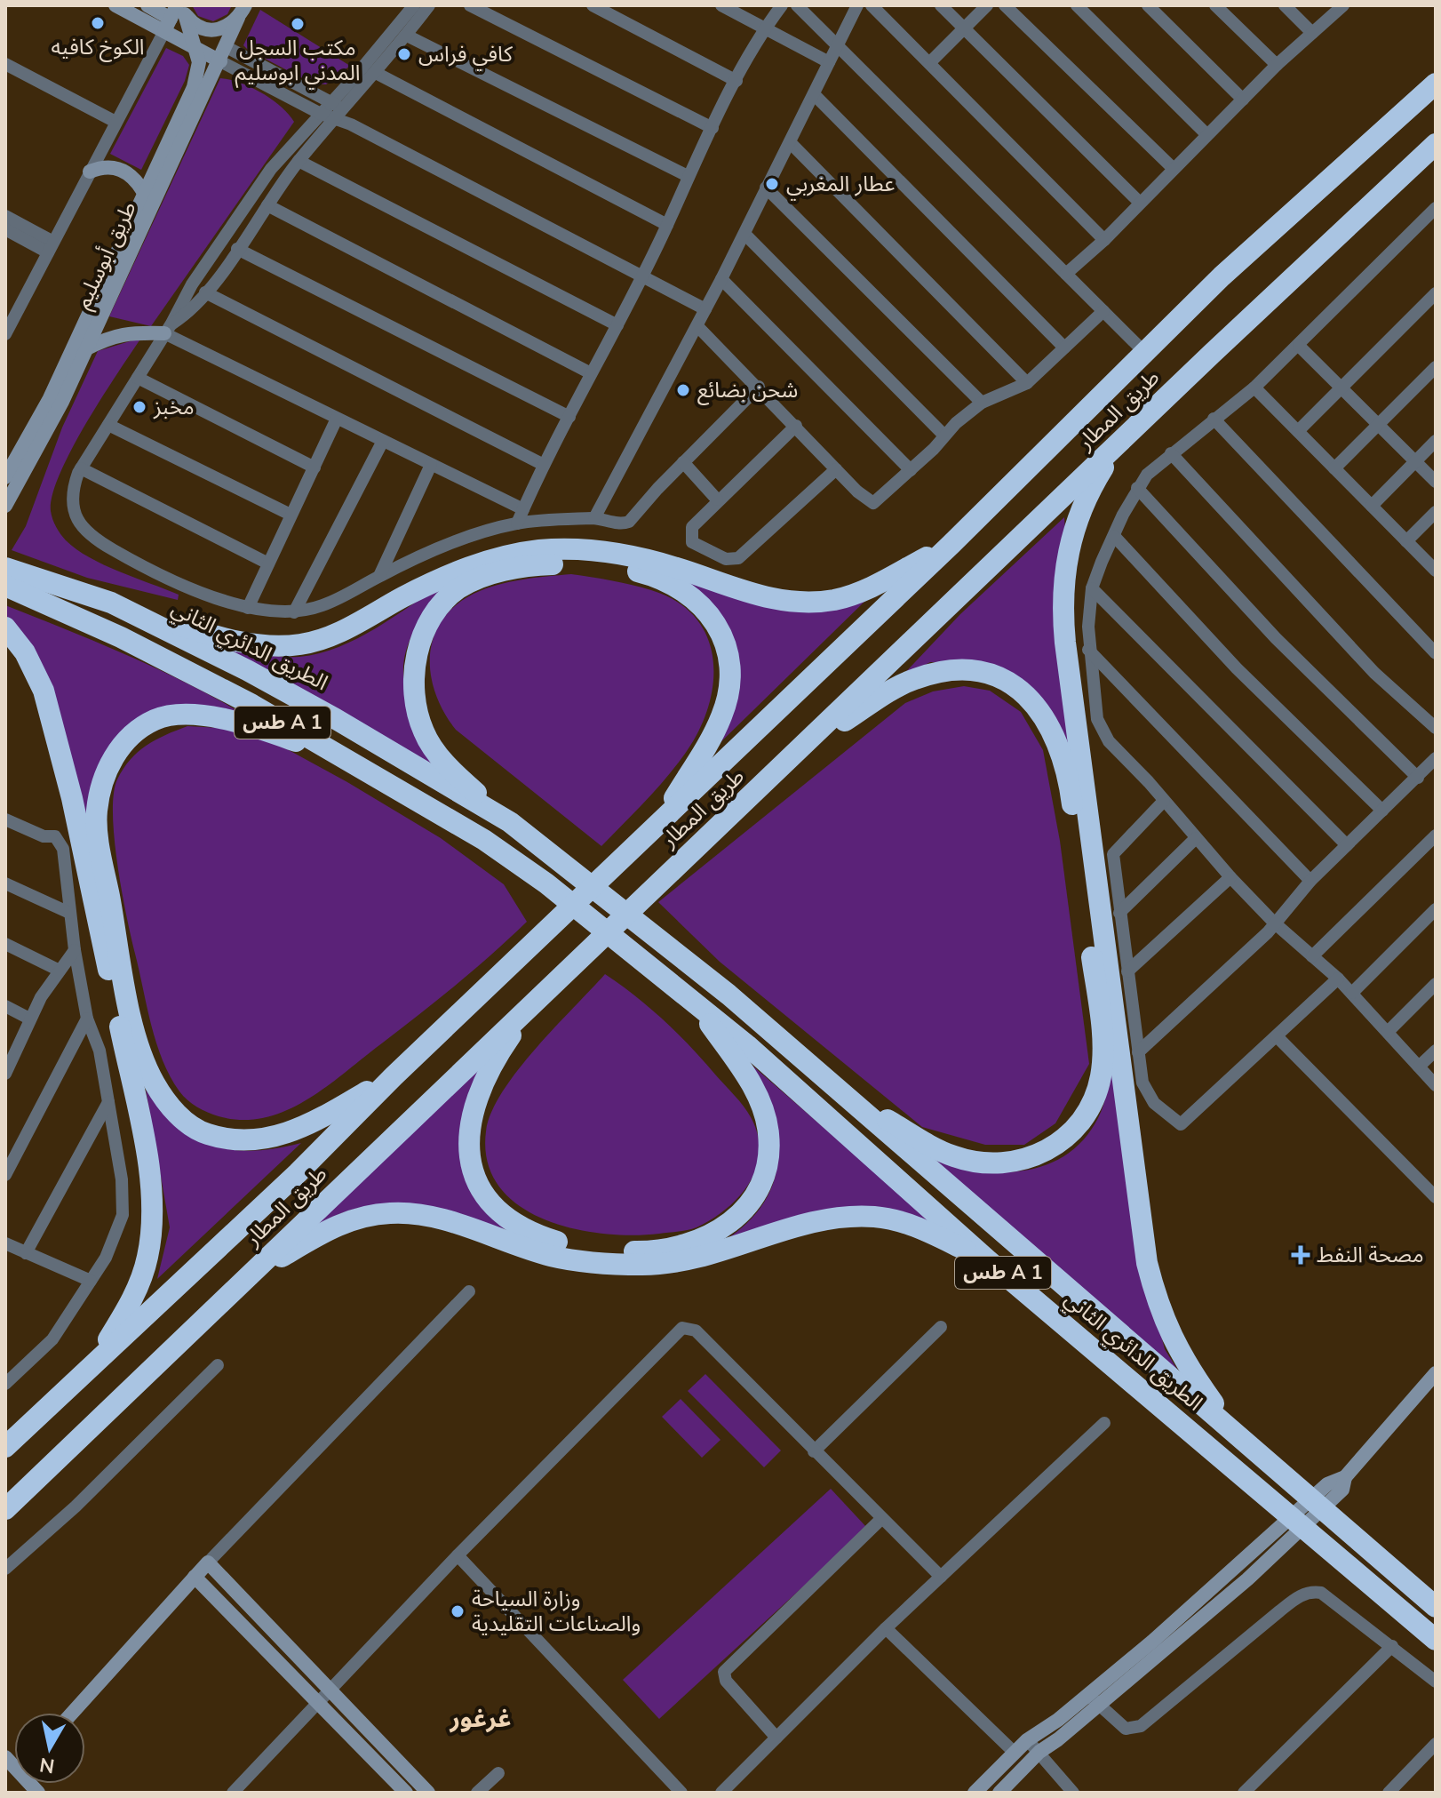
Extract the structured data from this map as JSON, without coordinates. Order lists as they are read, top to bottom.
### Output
{
  "streets": {
    "highway": ["طريق المطار", "الطريق الدائري الثاني", "طس A 1"],
    "street": ["طريق أبوسليم"]
  },
  "crossings": [
    ["الطريق الدائري الثاني", "طس A 1"]
  ],
  "districts": ["غرغور"],
  "places": {
    "other": [
      "الكوخ كافيه",
      "مكتب السجل المدني ابوسليم",
      "كافي فراس",
      "عطار المغربي",
      "شحن بضائع",
      "مخبز",
      "وزارة السياحة والصناعات التقليدية"
    ],
    "health": ["مصحة النفط"]
  },
  "north": "bottom"
}
